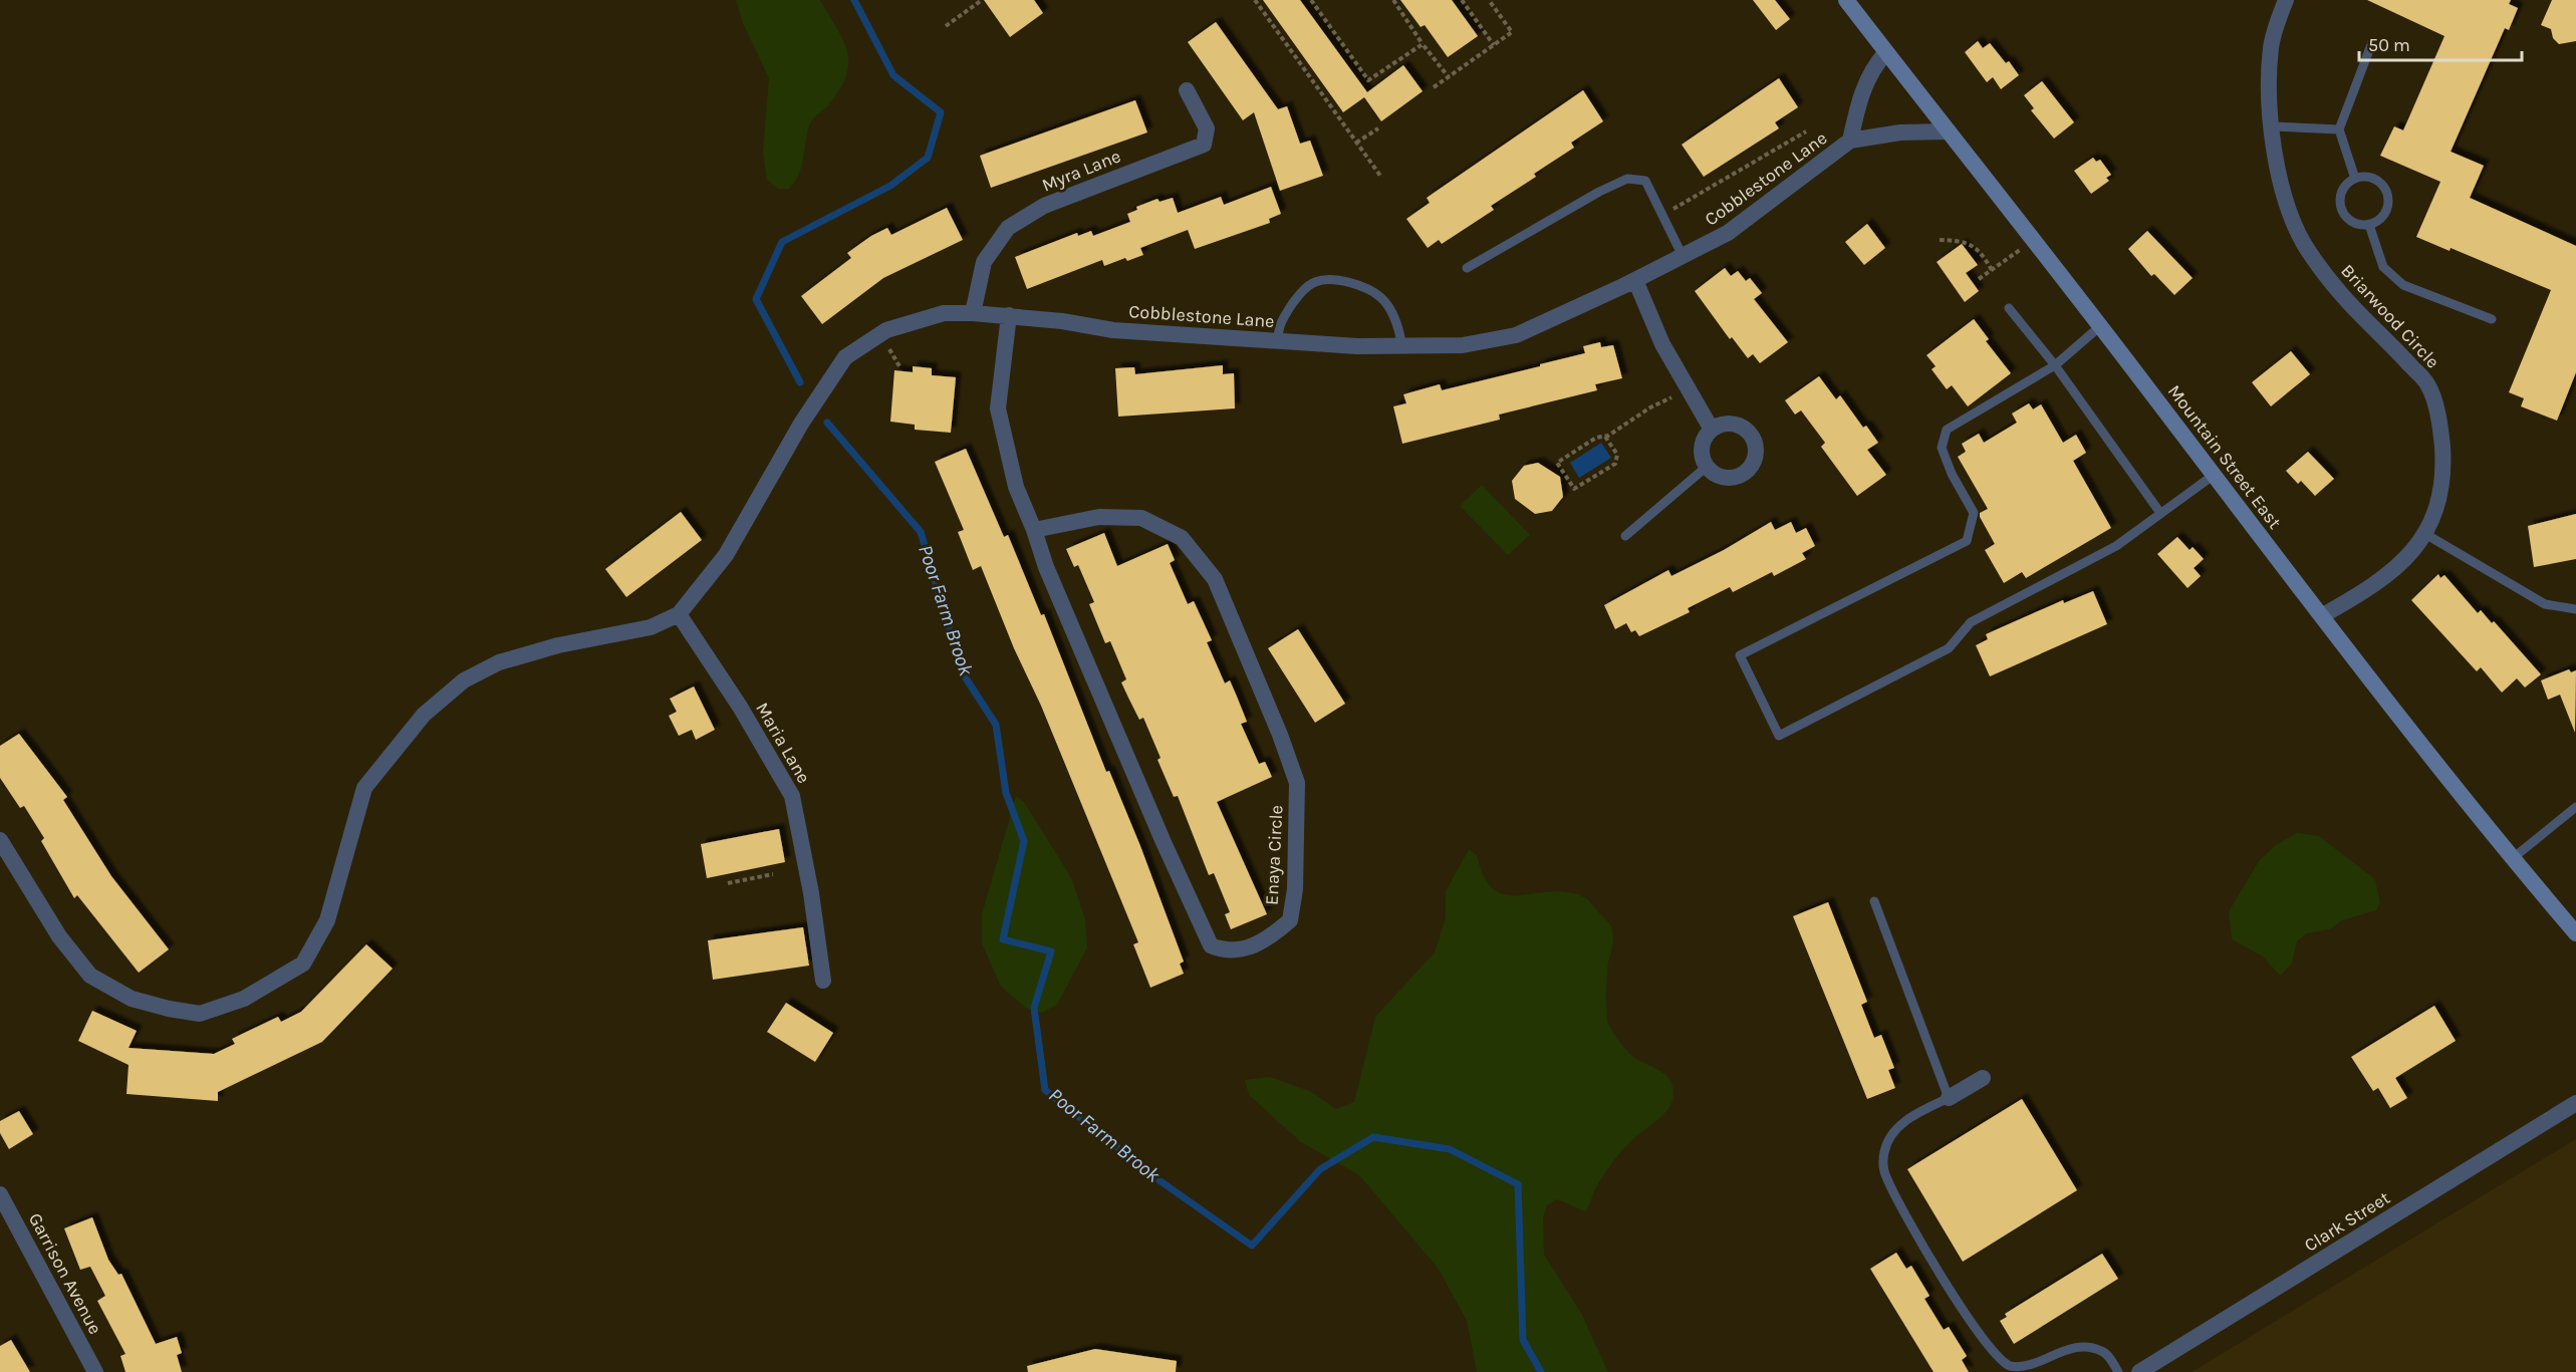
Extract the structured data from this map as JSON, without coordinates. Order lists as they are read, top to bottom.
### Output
{
  "streets": {
    "main road": ["Mountain Street East"],
    "street": [
      "Myra Lane",
      "Cobblestone Lane",
      "Briarwood Circle",
      "Maria Lane",
      "Enaya Circle",
      "Clark Street",
      "Garrison Avenue"
    ]
  },
  "crossings": [
    ["Myra Lane", "Cobblestone Lane"],
    ["Cobblestone Lane", "Mountain Street East"],
    ["Cobblestone Lane", "Maria Lane"],
    ["Cobblestone Lane", "Enaya Circle"],
    ["Briarwood Circle", "Mountain Street East"]
  ],
  "water": ["Poor Farm Brook"],
  "scale_bar": "50 m"
}
